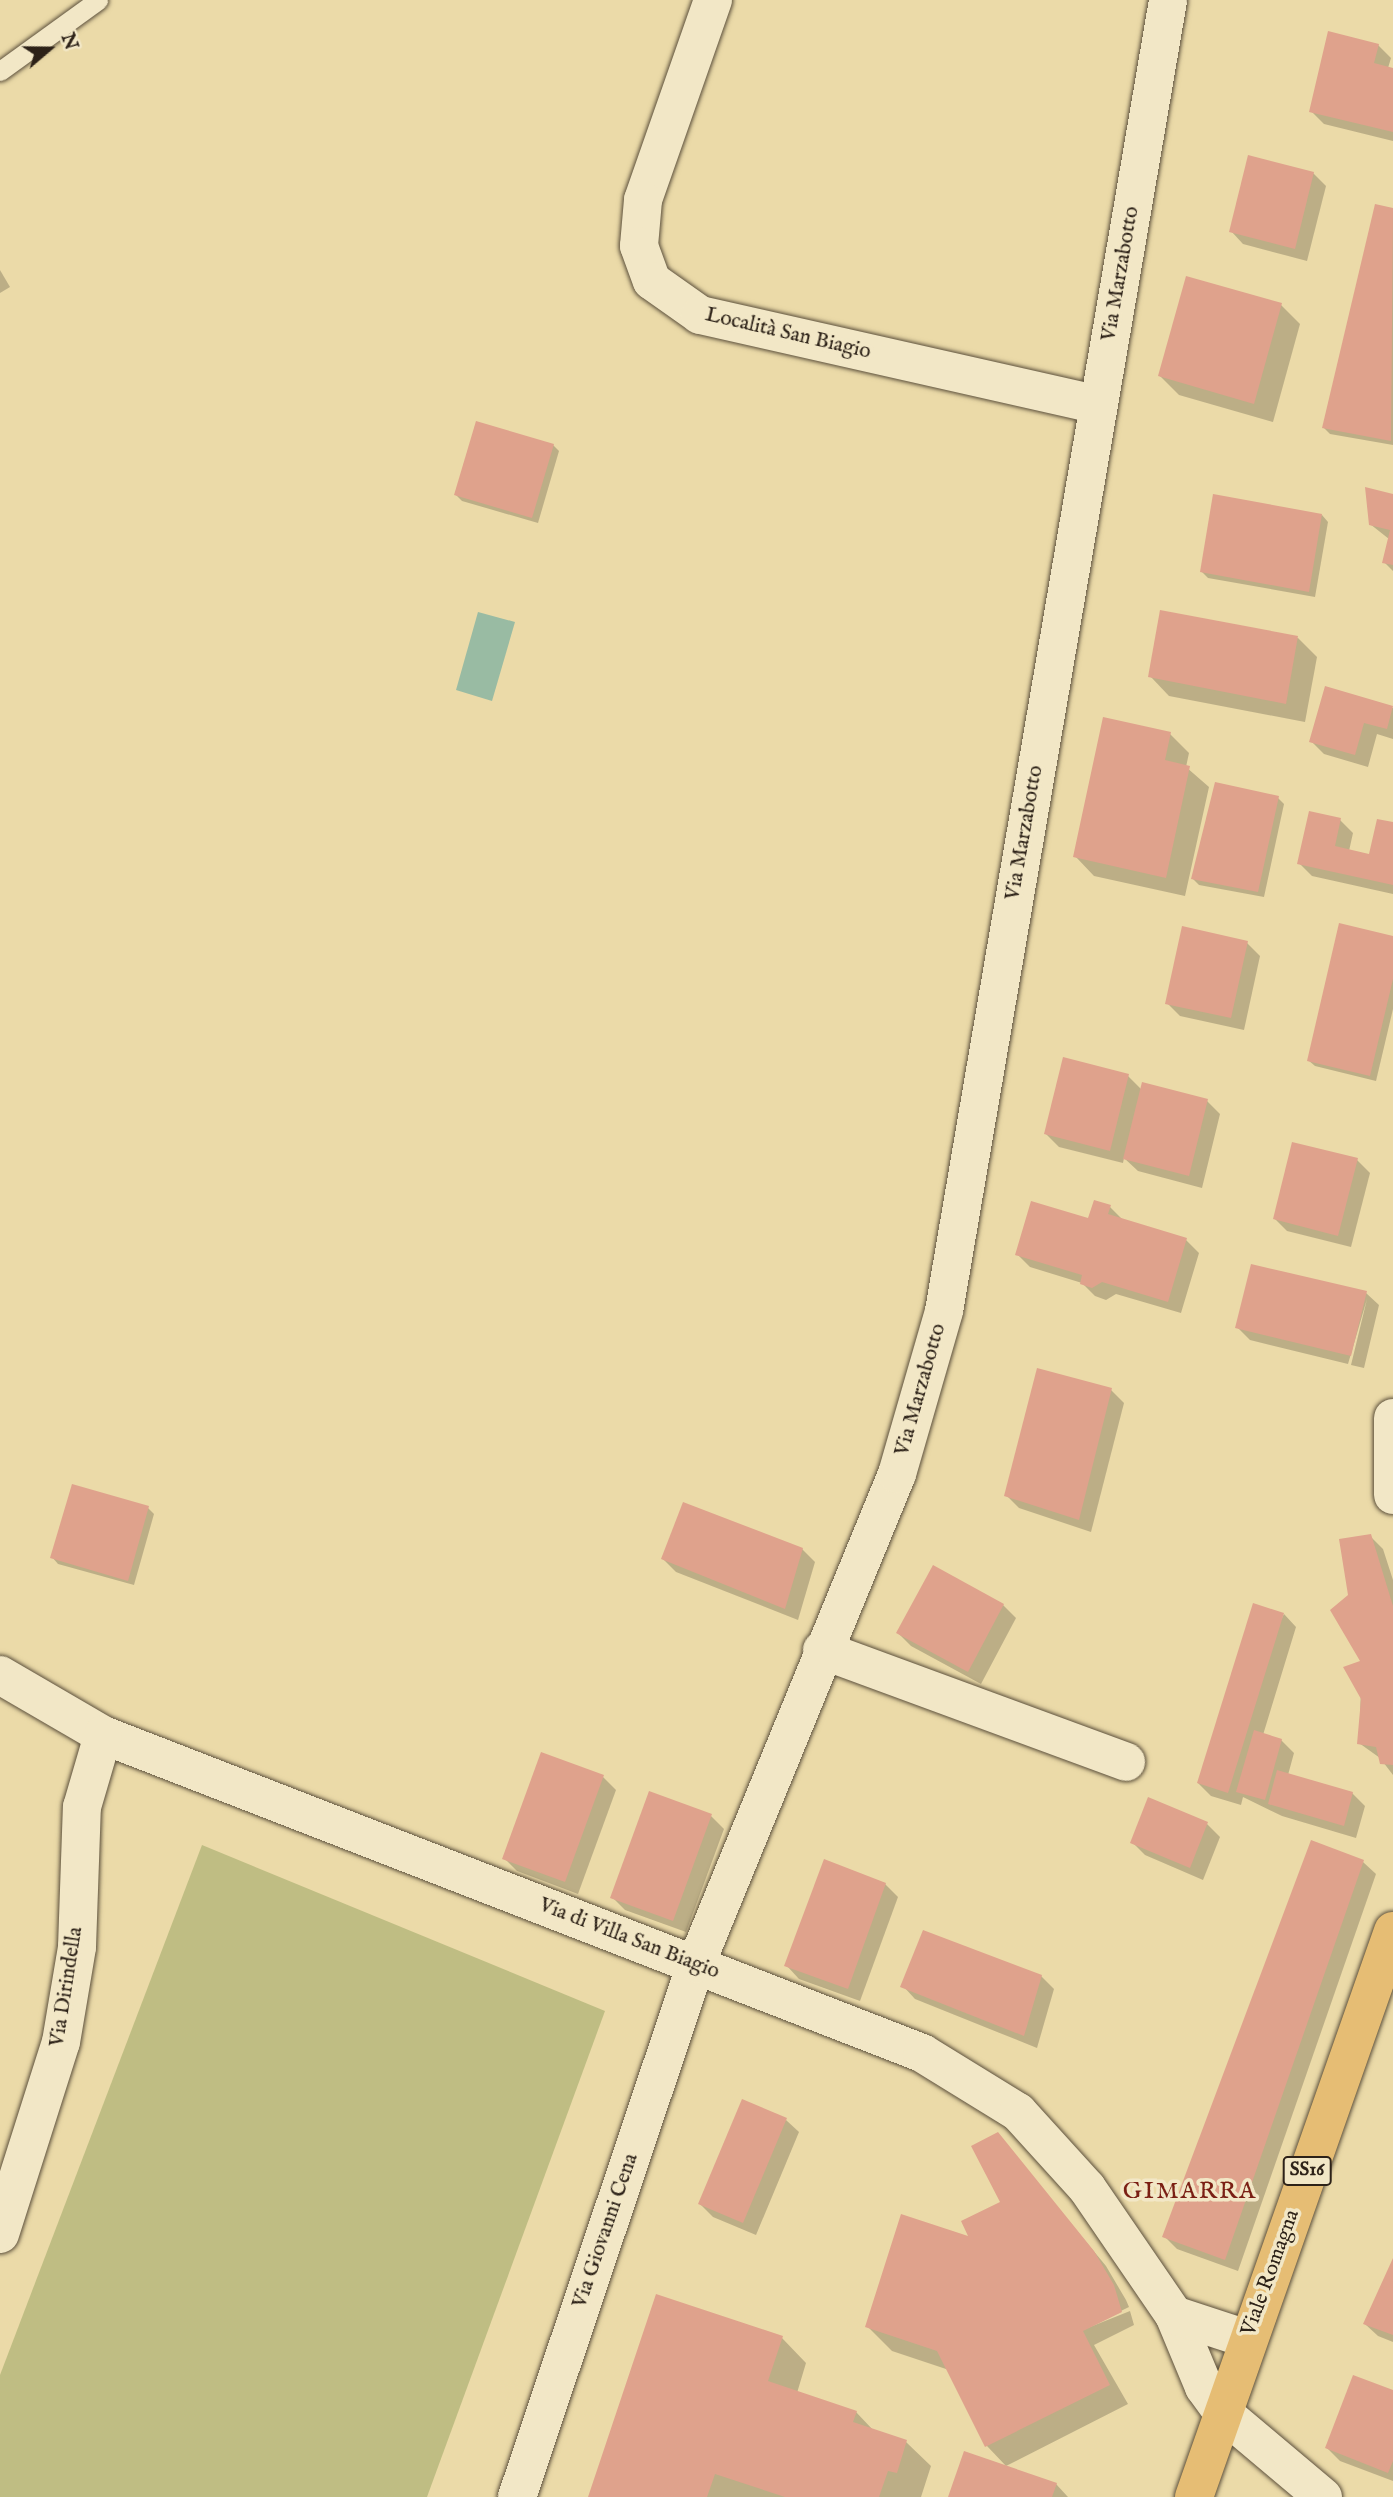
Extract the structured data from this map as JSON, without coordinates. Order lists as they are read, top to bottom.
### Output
{
  "streets": {
    "main road": ["SS16", "Viale Romagna"],
    "street": [
      "Via Marzabotto",
      "Località San Biagio",
      "Via di Villa San Biagio",
      "Via Dirindella",
      "Via Giovanni Cena"
    ]
  },
  "crossings": [
    ["Via Marzabotto", "Località San Biagio"],
    ["Via Marzabotto", "Via di Villa San Biagio"],
    ["Via Marzabotto", "Via Giovanni Cena"],
    ["Via di Villa San Biagio", "Via Dirindella"],
    ["Via di Villa San Biagio", "Via Giovanni Cena"],
    ["Via di Villa San Biagio", "Viale Romagna"]
  ],
  "districts": ["GIMARRA"],
  "north": "right"
}
